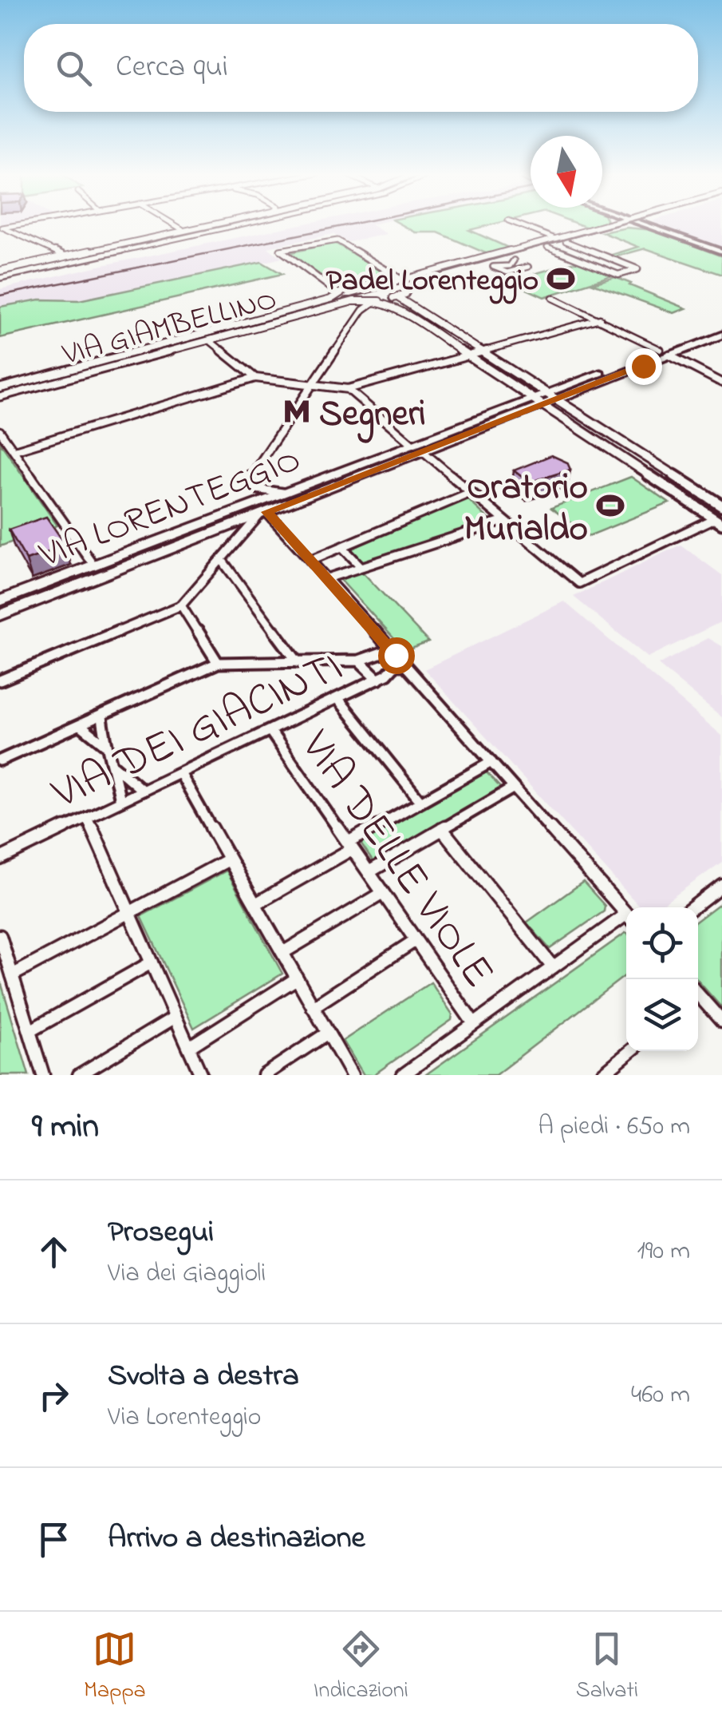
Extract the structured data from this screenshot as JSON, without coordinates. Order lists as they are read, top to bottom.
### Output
{
  "streets": {
    "main road": ["VIA LORENTEGGIO"],
    "street": ["VIA GIAMBELLINO", "VIA DEI GIACINTI", "VIA DELLE VIOLE"]
  },
  "crossings": [
    ["VIA DEI GIACINTI", "VIA DELLE VIOLE"]
  ],
  "places": {
    "sports": ["Padel Lorenteggio", "Oratorio Murialdo"],
    "metro station": ["Segneri"]
  },
  "north": "bottom",
  "page": {
    "search": "Cerca qui",
    "heading": ["9 min", "A piedi · 650 m"],
    "list": [
      ["Prosegui", "Via dei Giaggioli", "190 m"],
      ["Svolta a destra", "Via Lorenteggio", "460 m"],
      "Arrivo a destinazione"
    ],
    "nav": ["Mappa", "Indicazioni", "Salvati"]
  }
}
